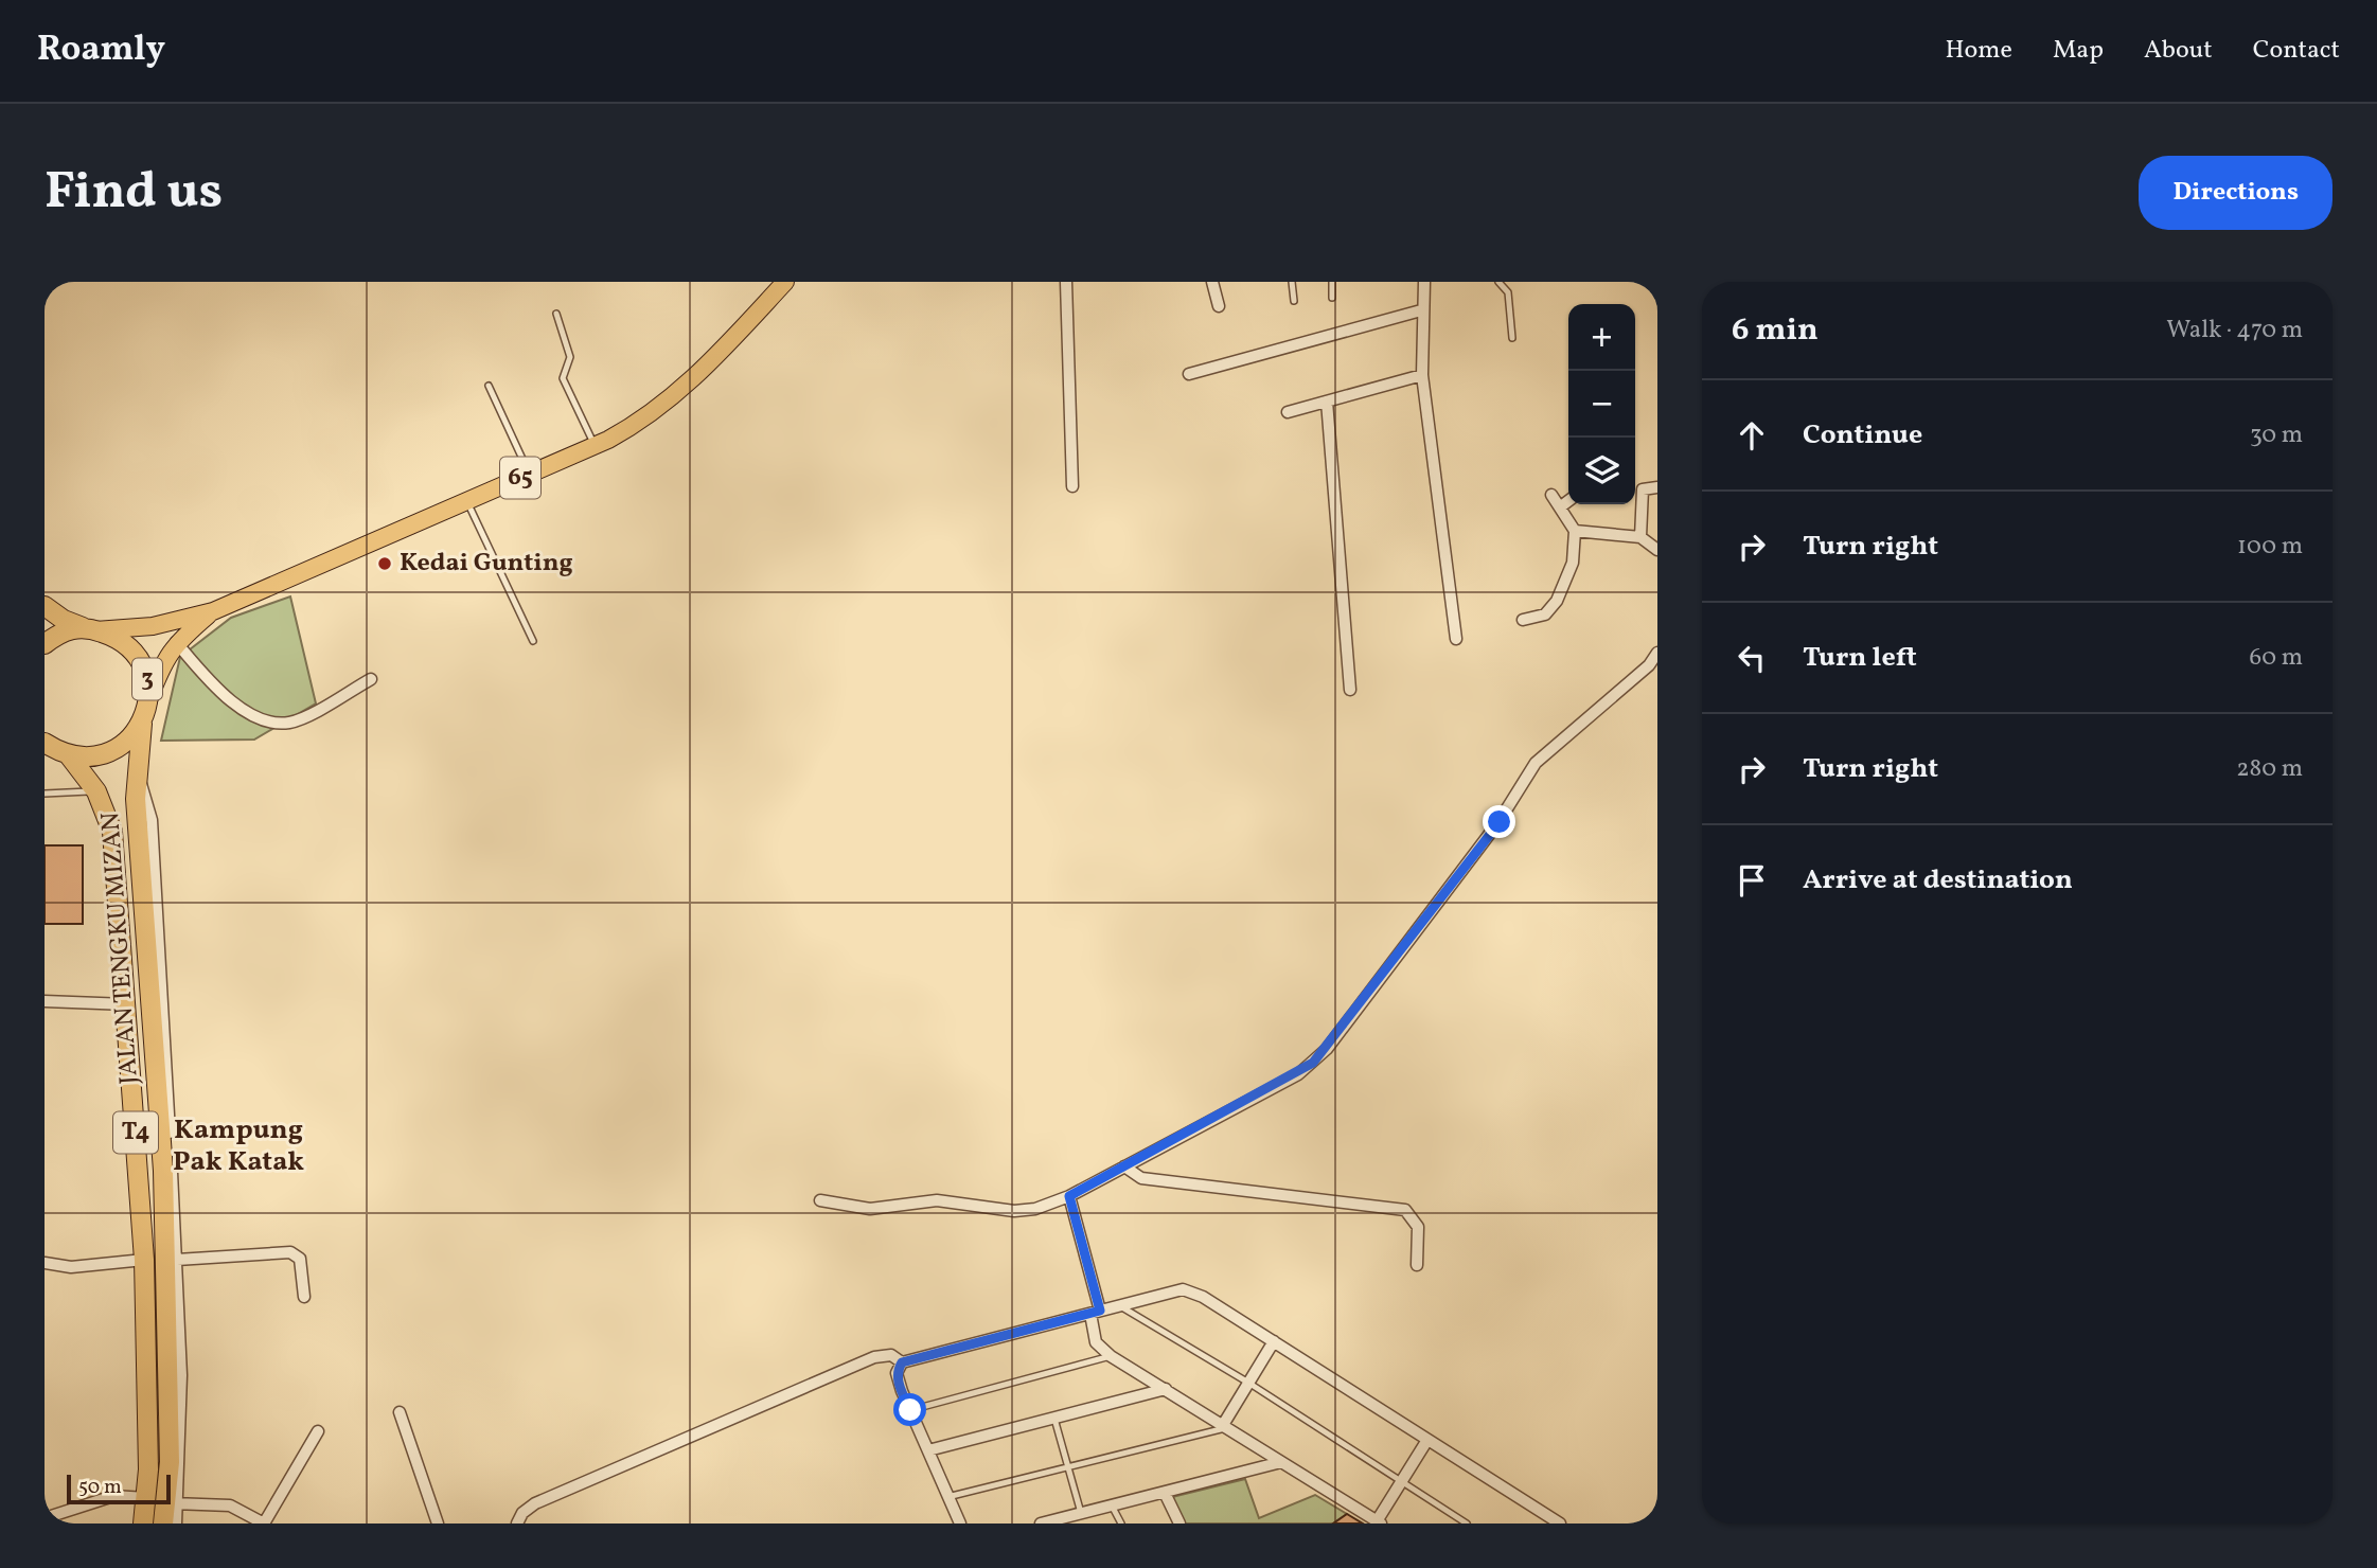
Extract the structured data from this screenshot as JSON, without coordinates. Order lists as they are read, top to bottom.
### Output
{
  "streets": {
    "highway": ["3", "JALAN TENGKU MIZAN", "T4"],
    "main road": ["65"]
  },
  "crossings": [
    ["65", "3"],
    ["3", "JALAN TENGKU MIZAN"]
  ],
  "districts": ["Kampung Pak Katak"],
  "places": ["Kedai Gunting"],
  "scale_bar": "50 m",
  "page": {
    "header": "Roamly",
    "nav": [
      "Home",
      "Map",
      "About",
      "Contact"
    ],
    "buttons": "Directions",
    "title": "Find us",
    "heading": ["6 min", "Walk · 470 m"],
    "map_buttons": ["+", "−"],
    "list": [
      ["Continue", "30 m"],
      ["Turn right", "100 m"],
      ["Turn left", "60 m"],
      ["Turn right", "280 m"],
      "Arrive at destination"
    ],
    "scale": "50 m"
  }
}
